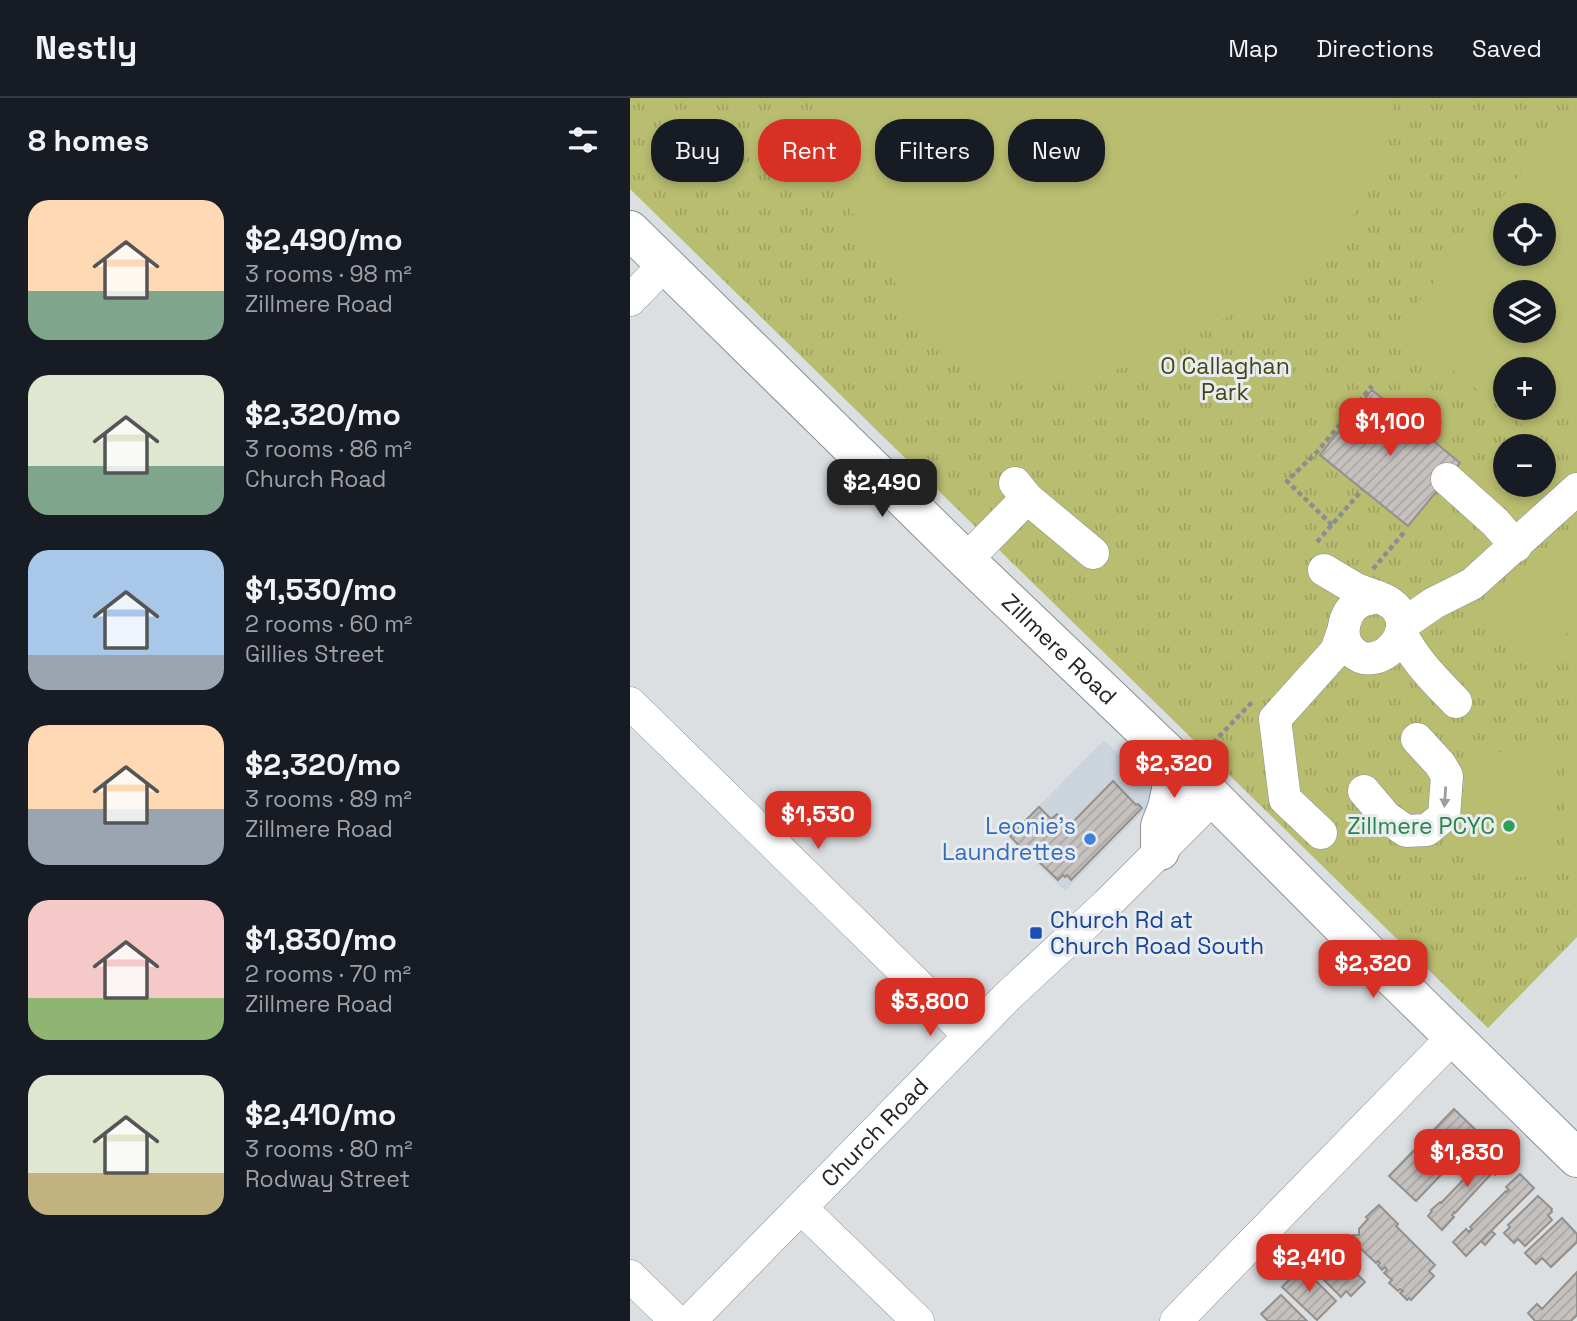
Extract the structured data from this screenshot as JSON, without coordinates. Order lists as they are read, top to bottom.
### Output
{
  "streets": {
    "main road": ["Zillmere Road"],
    "street": ["Church Road"]
  },
  "crossings": [
    ["Zillmere Road", "Church Road"]
  ],
  "parks": ["O Callaghan Park"],
  "places": {
    "other": ["Zillmere PCYC", "Leonie's Laundrettes"],
    "transit": ["Church Rd at Church Road South"]
  },
  "page": {
    "header": "Nestly",
    "nav": ["Map", "Directions", "Saved"],
    "heading": "8 homes",
    "chip": [
      "Buy",
      "Rent",
      "Filters",
      "New"
    ],
    "list": [
      {
        "name": "$2,490/mo",
        "note": "3 rooms · 98 m² · Zillmere Road"
      },
      {
        "name": "$2,320/mo",
        "note": "3 rooms · 86 m² · Church Road"
      },
      {
        "name": "$1,530/mo",
        "note": "2 rooms · 60 m² · Gillies Street"
      },
      {
        "name": "$2,320/mo",
        "note": "3 rooms · 89 m² · Zillmere Road"
      },
      {
        "name": "$1,830/mo",
        "note": "2 rooms · 70 m² · Zillmere Road"
      },
      {
        "name": "$2,410/mo",
        "note": "3 rooms · 80 m² · Rodway Street"
      }
    ],
    "map_buttons": ["+", "−"],
    "price": [
      "$1,100",
      "$2,490",
      "$2,320",
      "$1,530",
      "$2,320",
      "$3,800",
      "$1,830",
      "$2,410"
    ]
  }
}
